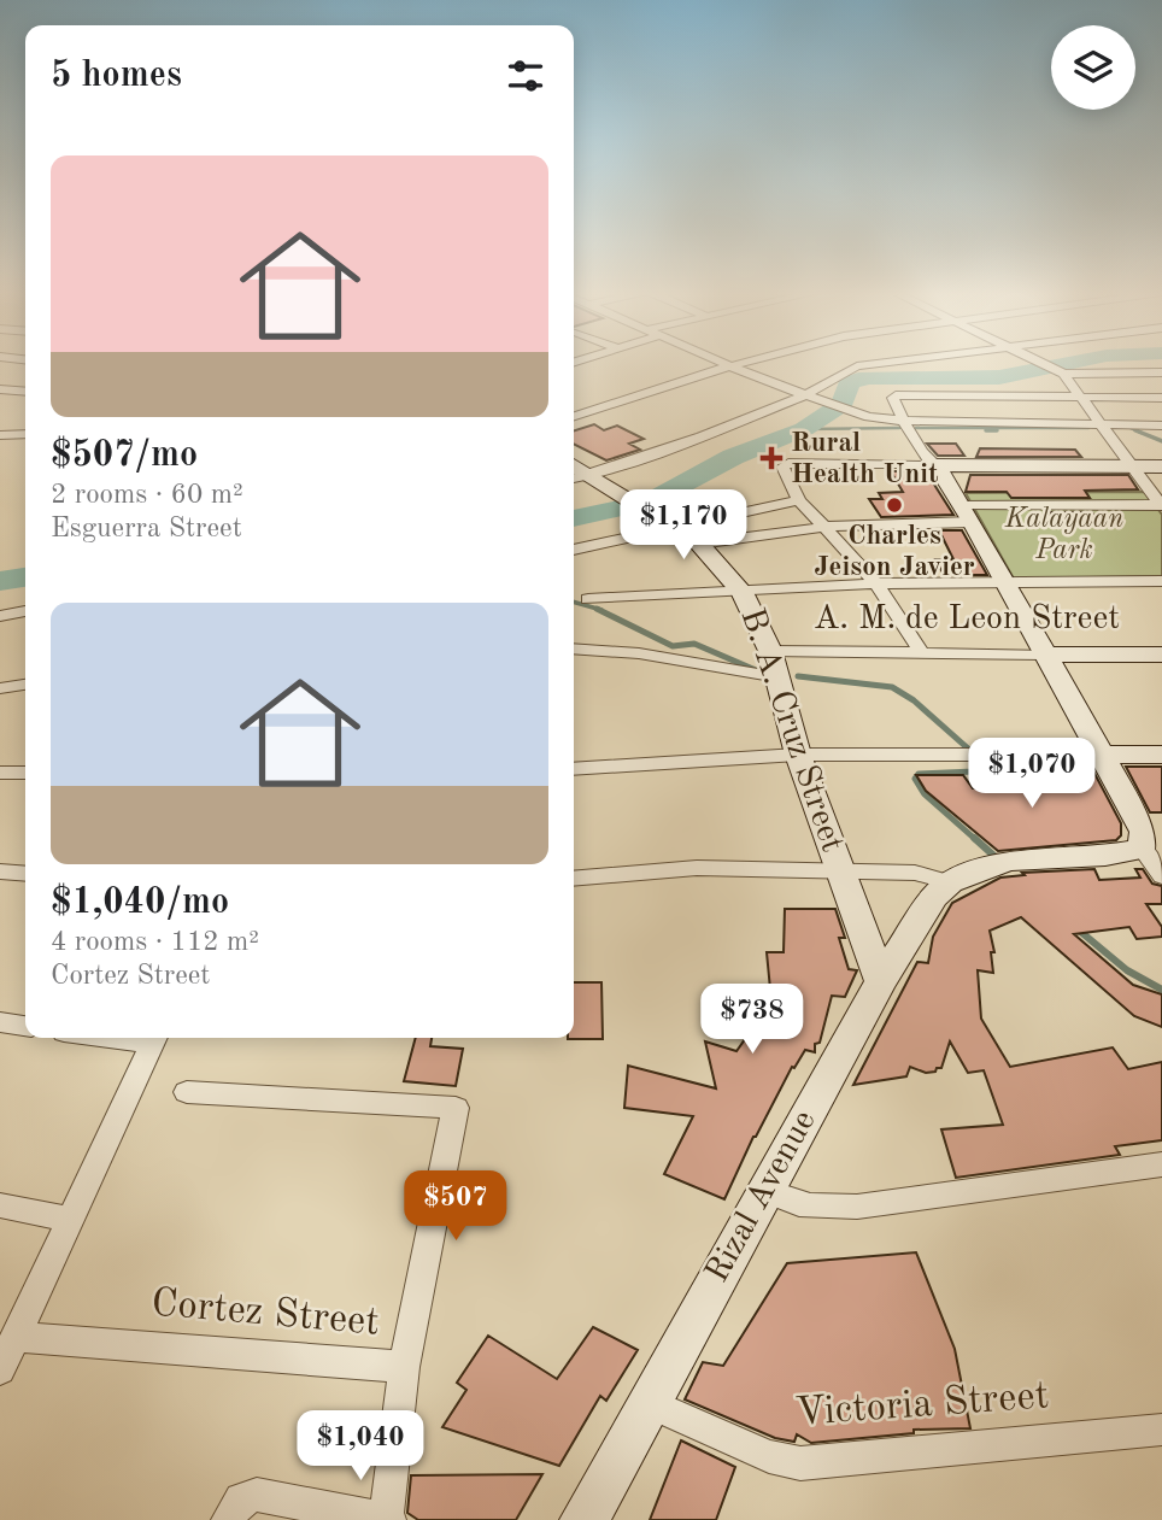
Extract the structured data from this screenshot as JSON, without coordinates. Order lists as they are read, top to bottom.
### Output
{
  "streets": {
    "main road": ["A. M. de Leon Street", "B. A. Cruz Street", "Rizal Avenue"],
    "street": ["Cortez Street", "Victoria Street"]
  },
  "crossings": [
    ["A. M. de Leon Street", "B. A. Cruz Street"],
    ["B. A. Cruz Street", "Rizal Avenue"],
    ["Rizal Avenue", "Victoria Street"]
  ],
  "parks": ["Kalayaan Park"],
  "places": {
    "health": ["Rural Health Unit"],
    "other": ["Charles Jeison Javier"]
  },
  "page": {
    "heading": "5 homes",
    "list": [
      {
        "name": "$507/mo",
        "note": "2 rooms · 60 m² · Esguerra Street"
      },
      {
        "name": "$1,040/mo",
        "note": "4 rooms · 112 m² · Cortez Street"
      }
    ],
    "price": [
      "$1,170",
      "$1,070",
      "$738",
      "$507",
      "$1,040"
    ]
  }
}
